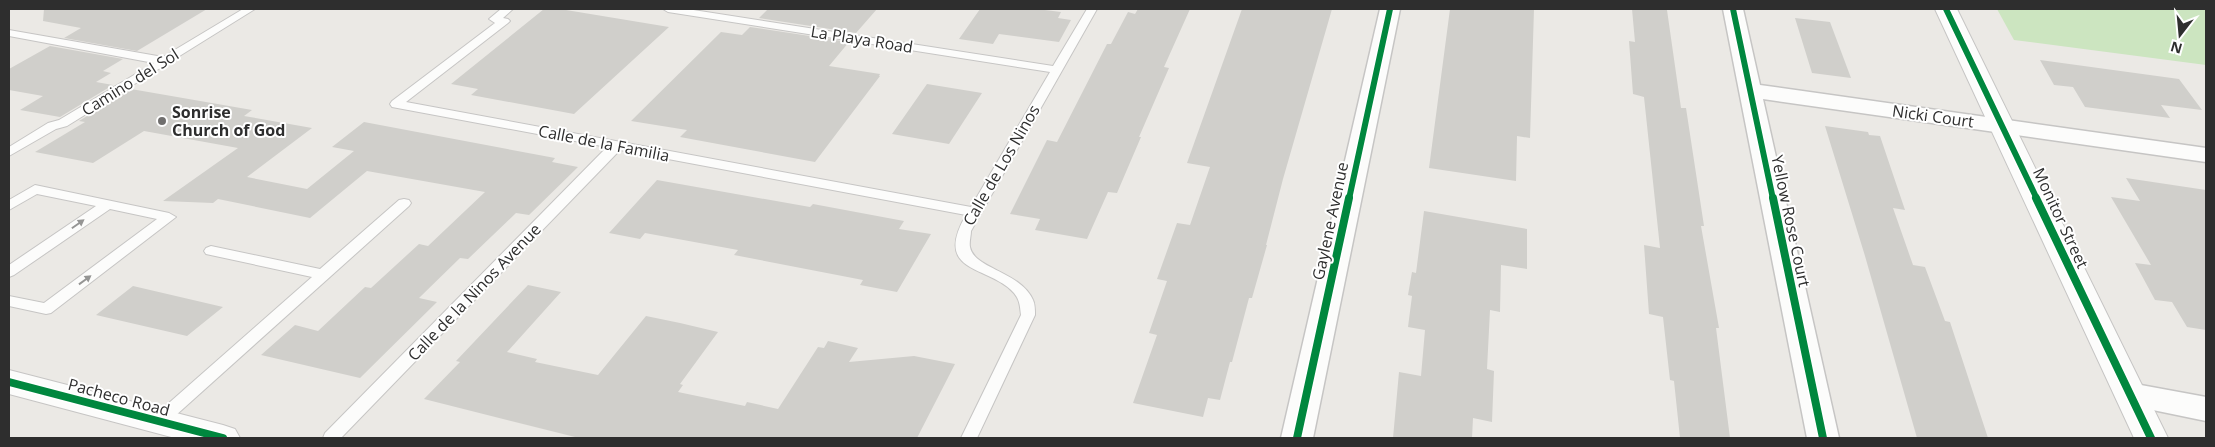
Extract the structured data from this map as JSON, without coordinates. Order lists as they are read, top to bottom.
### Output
{
  "streets": {
    "street": [
      "Nicki Court",
      "Monitor Street",
      "Gaylene Avenue",
      "Yellow Rose Court",
      "Pacheco Road"
    ],
    "lane": [
      "La Playa Road",
      "Camino del Sol",
      "Calle de la Familia",
      "Calle de Los Ninos",
      "Calle de la Ninos Avenue"
    ]
  },
  "crossings": [
    ["La Playa Road", "Calle de Los Ninos"],
    ["Nicki Court", "Monitor Street"],
    ["Nicki Court", "Yellow Rose Court"],
    ["Calle de la Familia", "Calle de Los Ninos"],
    ["Calle de la Familia", "Calle de la Ninos Avenue"]
  ],
  "places": ["Sonrise Church of God"],
  "north": "bottom"
}
